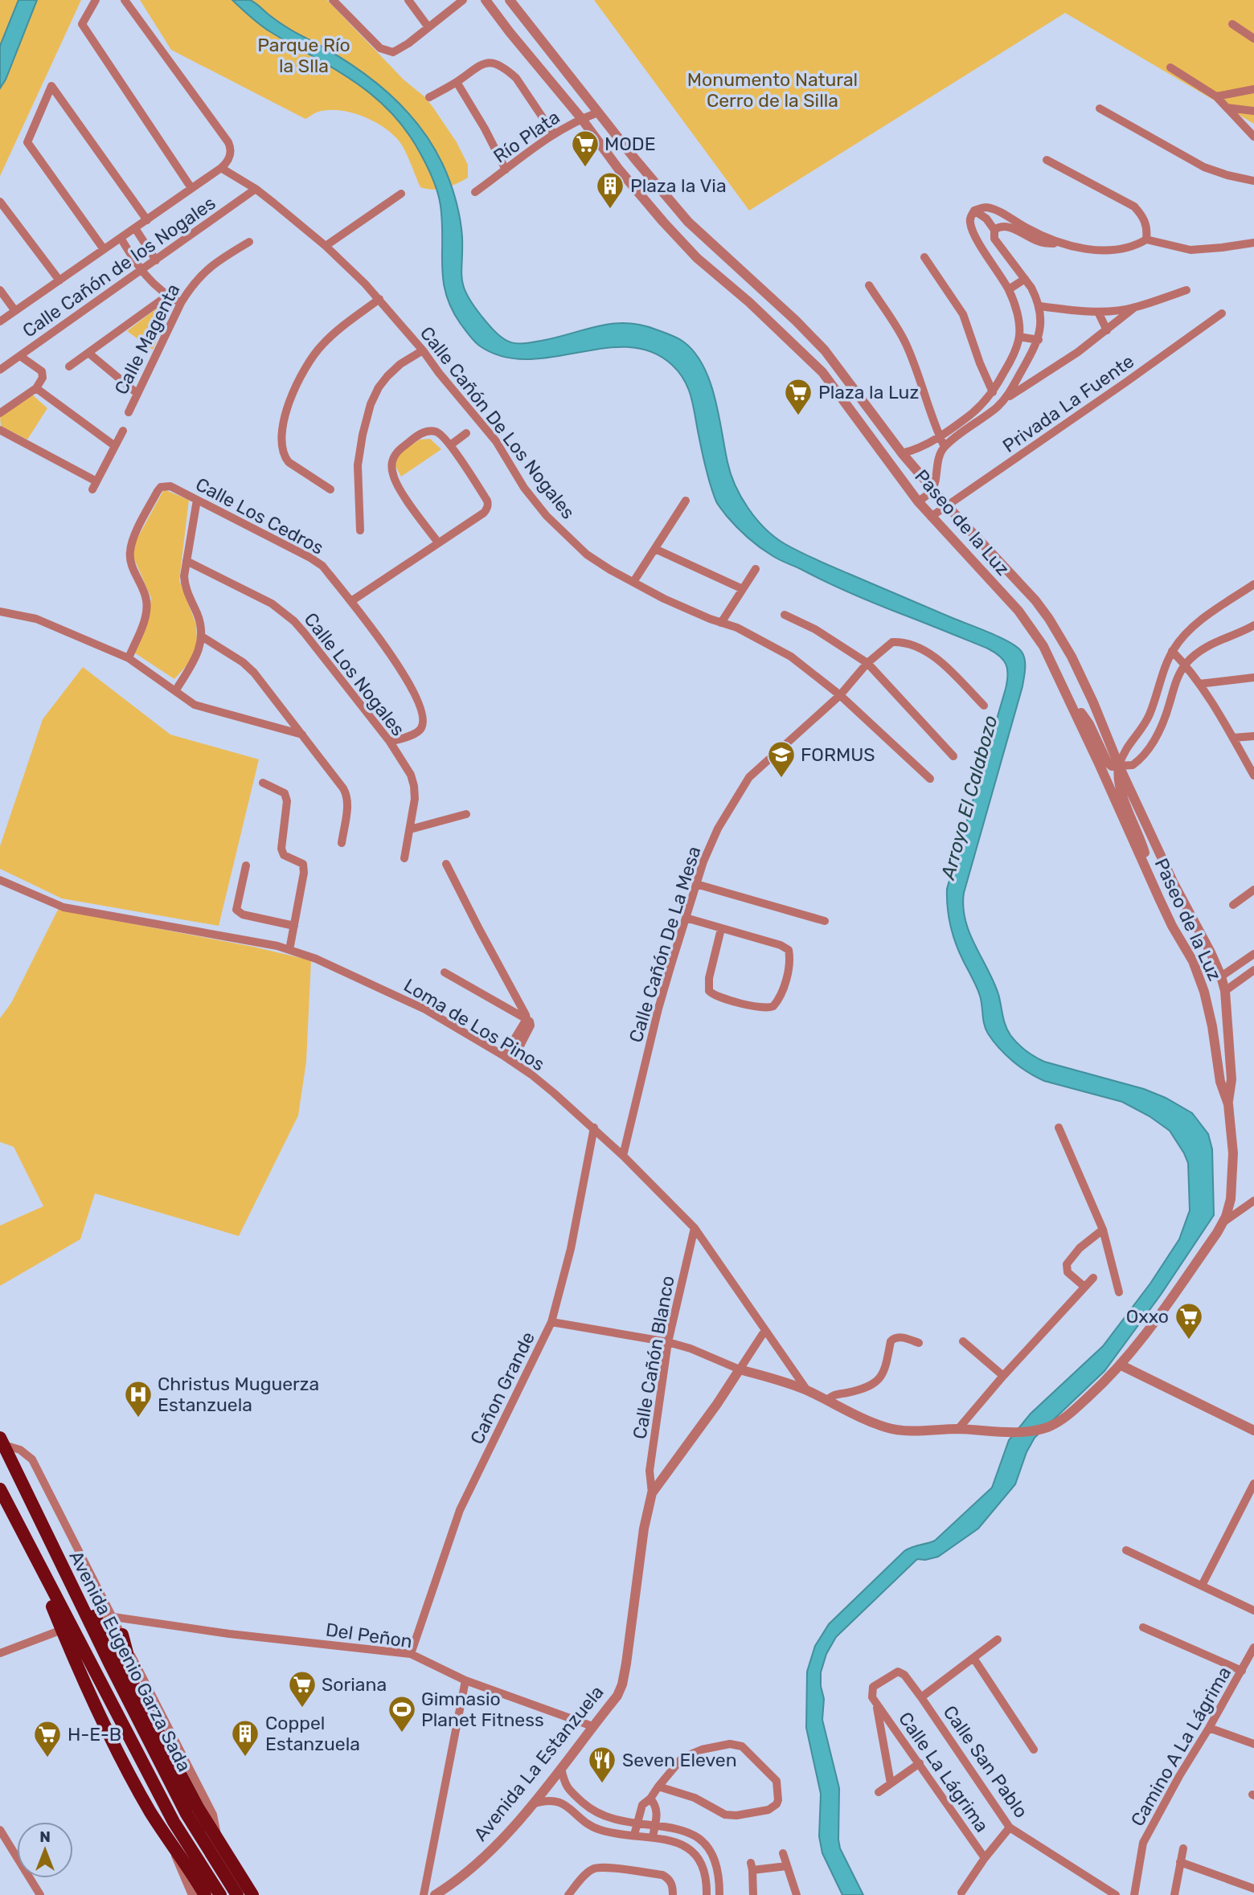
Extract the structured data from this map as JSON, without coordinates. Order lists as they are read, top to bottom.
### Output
{
  "streets": {
    "highway": ["Avenida Eugenio Garza Sada"],
    "street": [
      "Río Plata",
      "Calle Cañón de los Nogales",
      "Calle Magenta",
      "Privada La Fuente",
      "Calle Cañón De Los Nogales",
      "Calle Los Cedros",
      "Paseo de la Luz",
      "Calle Los Nogales",
      "Calle Cañón De La Mesa",
      "Loma de Los Pinos",
      "Calle Cañón Blanco",
      "Cañon Grande",
      "Del Peñon",
      "Camino A La Lágrima",
      "Calle San Pablo",
      "Avenida La Estanzuela",
      "Calle La Lágrima"
    ]
  },
  "crossings": [
    ["Río Plata", "Paseo de la Luz"],
    ["Calle Cañón de los Nogales", "Calle Cañón De Los Nogales"],
    ["Privada La Fuente", "Paseo de la Luz"],
    ["Calle Cañón De Los Nogales", "Calle Cañón De La Mesa"],
    ["Calle Los Cedros", "Calle Los Nogales"],
    ["Calle Cañón De La Mesa", "Loma de Los Pinos"],
    ["Loma de Los Pinos", "Calle Cañón Blanco"],
    ["Loma de Los Pinos", "Cañon Grande"],
    ["Loma de Los Pinos", "Avenida La Estanzuela"],
    ["Calle Cañón Blanco", "Avenida La Estanzuela"],
    ["Cañon Grande", "Del Peñon"],
    ["Del Peñon", "Avenida La Estanzuela"],
    ["Calle San Pablo", "Calle La Lágrima"]
  ],
  "water": ["Arroyo El Calabozo"],
  "parks": ["Parque Río la Slla", "Monumento Natural Cerro de la Silla"],
  "places": {
    "supermarket": [
      "MODE",
      "Plaza la Luz",
      "Oxxo",
      "Soriana",
      "H-E-B"
    ],
    "building": ["Plaza la Via", "Coppel Estanzuela"],
    "school or university": ["FORMUS"],
    "hospital": ["Christus Muguerza Estanzuela"],
    "sports": ["Gimnasio Planet Fitness"],
    "restaurant": ["Seven Eleven"]
  },
  "north": "top"
}
